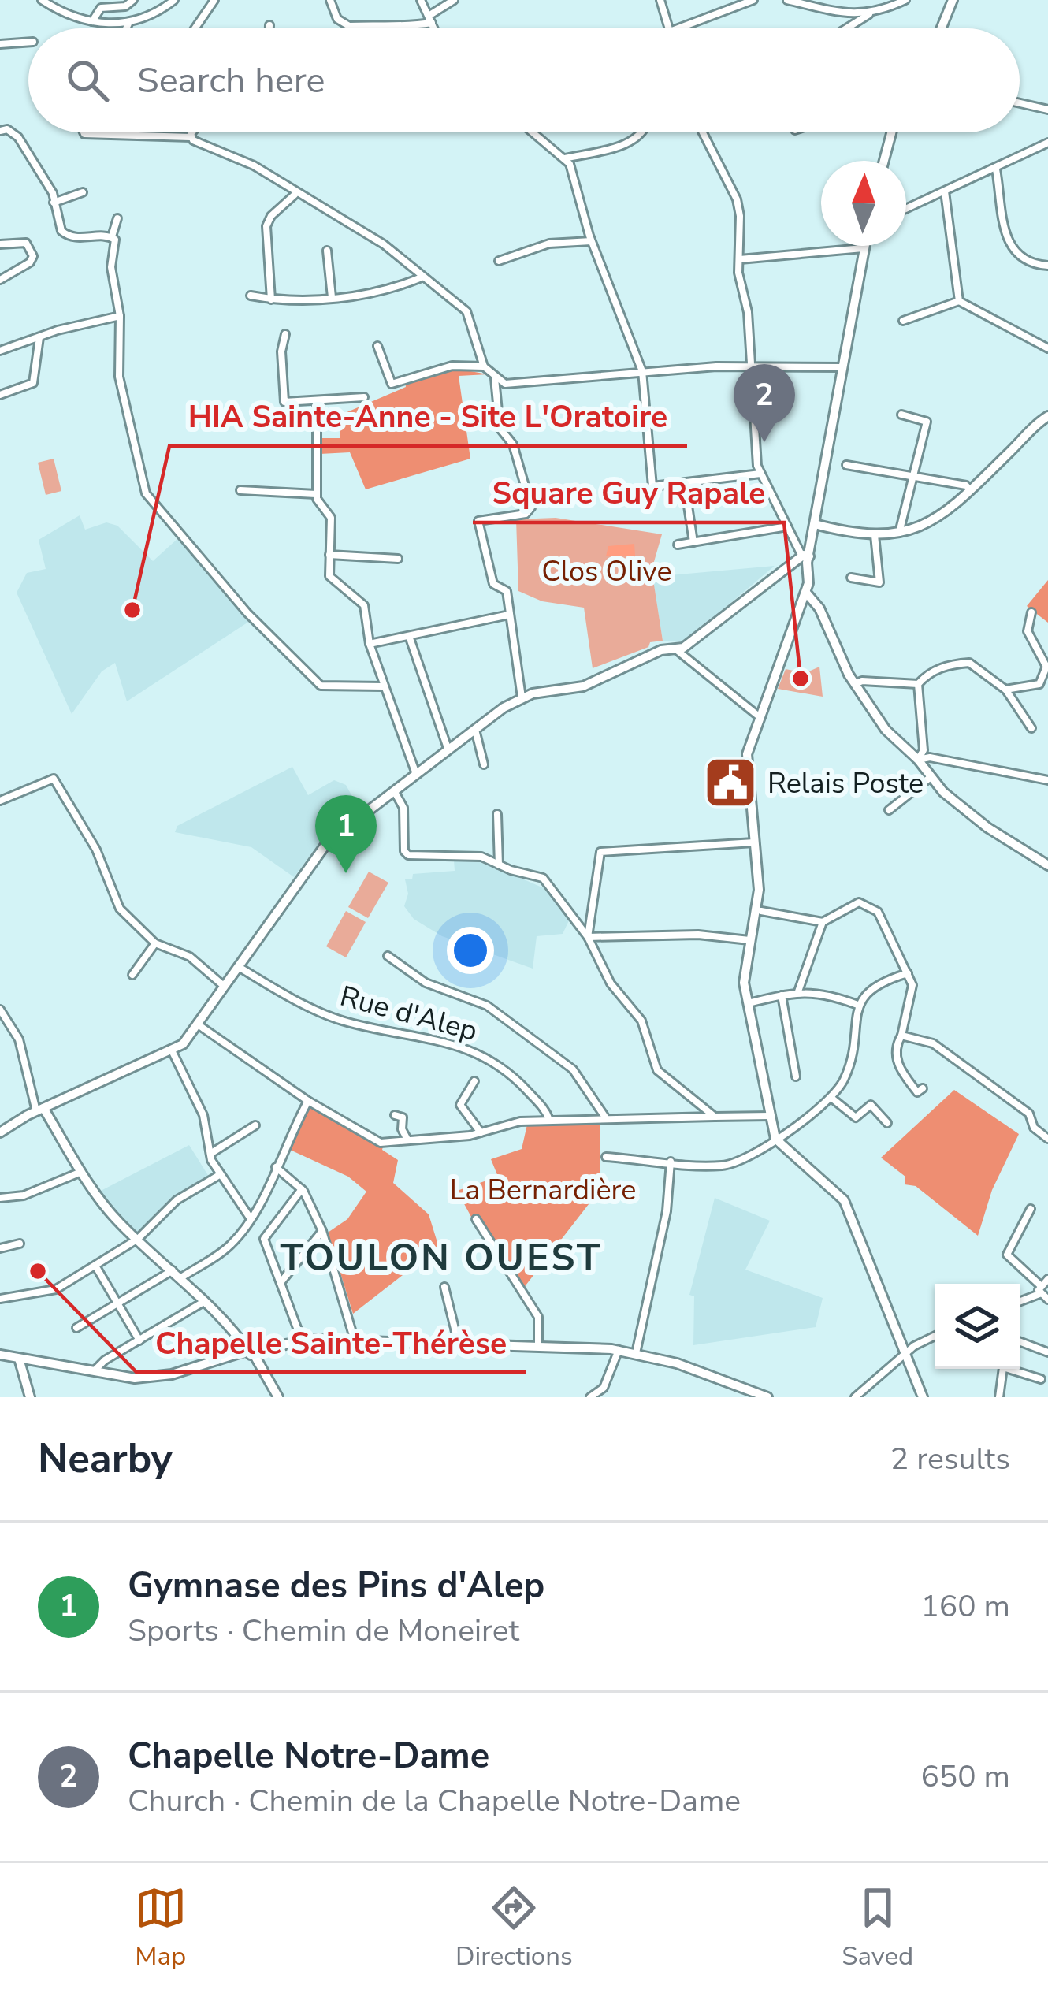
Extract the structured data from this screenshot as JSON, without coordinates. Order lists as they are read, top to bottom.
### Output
{
  "streets": {
    "street": ["Rue d'Alep"]
  },
  "districts": ["TOULON OUEST"],
  "parks": ["Clos Olive", "La Bernardière"],
  "places": {
    "other": ["HIA Sainte-Anne - Site L'Oratoire", "Square Guy Rapale", "Chapelle Sainte-Thérèse"],
    "public building": ["Relais Poste"]
  },
  "north": "top",
  "page": {
    "search": "Search here",
    "pins": ["2", "1"],
    "heading": ["Nearby", "2 results"],
    "list": [
      {
        "mark": "1",
        "name": "Gymnase des Pins d'Alep",
        "note": "Sports · Chemin de Moneiret",
        "value": "160 m"
      },
      {
        "mark": "2",
        "name": "Chapelle Notre-Dame",
        "note": "Church · Chemin de la Chapelle Notre-Dame",
        "value": "650 m"
      }
    ],
    "nav": ["Map", "Directions", "Saved"]
  }
}
